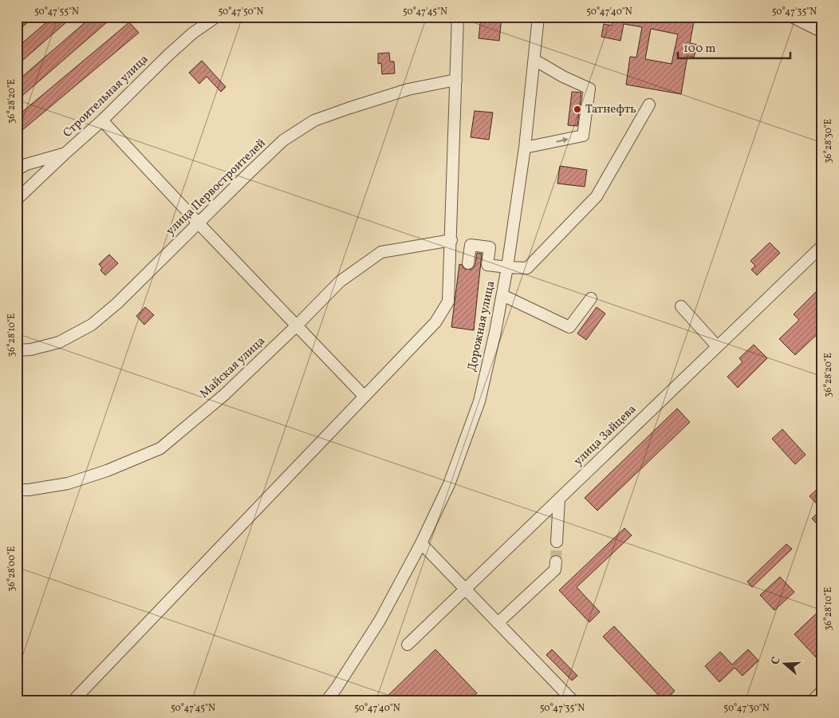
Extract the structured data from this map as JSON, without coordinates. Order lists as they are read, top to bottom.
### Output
{
  "streets": {
    "street": [
      "Строительная улица",
      "улица Первостроителей",
      "Дорожная улица",
      "Майская улица",
      "улица Зайцева"
    ]
  },
  "places": ["Татнефть"],
  "scale_bar": "100 m",
  "north": "left",
  "coordinates": [
    "50°47'55\"N",
    "50°47'50\"N",
    "50°47'45\"N",
    "50°47'40\"N",
    "50°47'35\"N",
    "36°28'20\"E",
    "36°28'30\"E",
    "36°28'10\"E",
    "36°28'00\"E",
    "50°47'30\"N"
  ]
}
